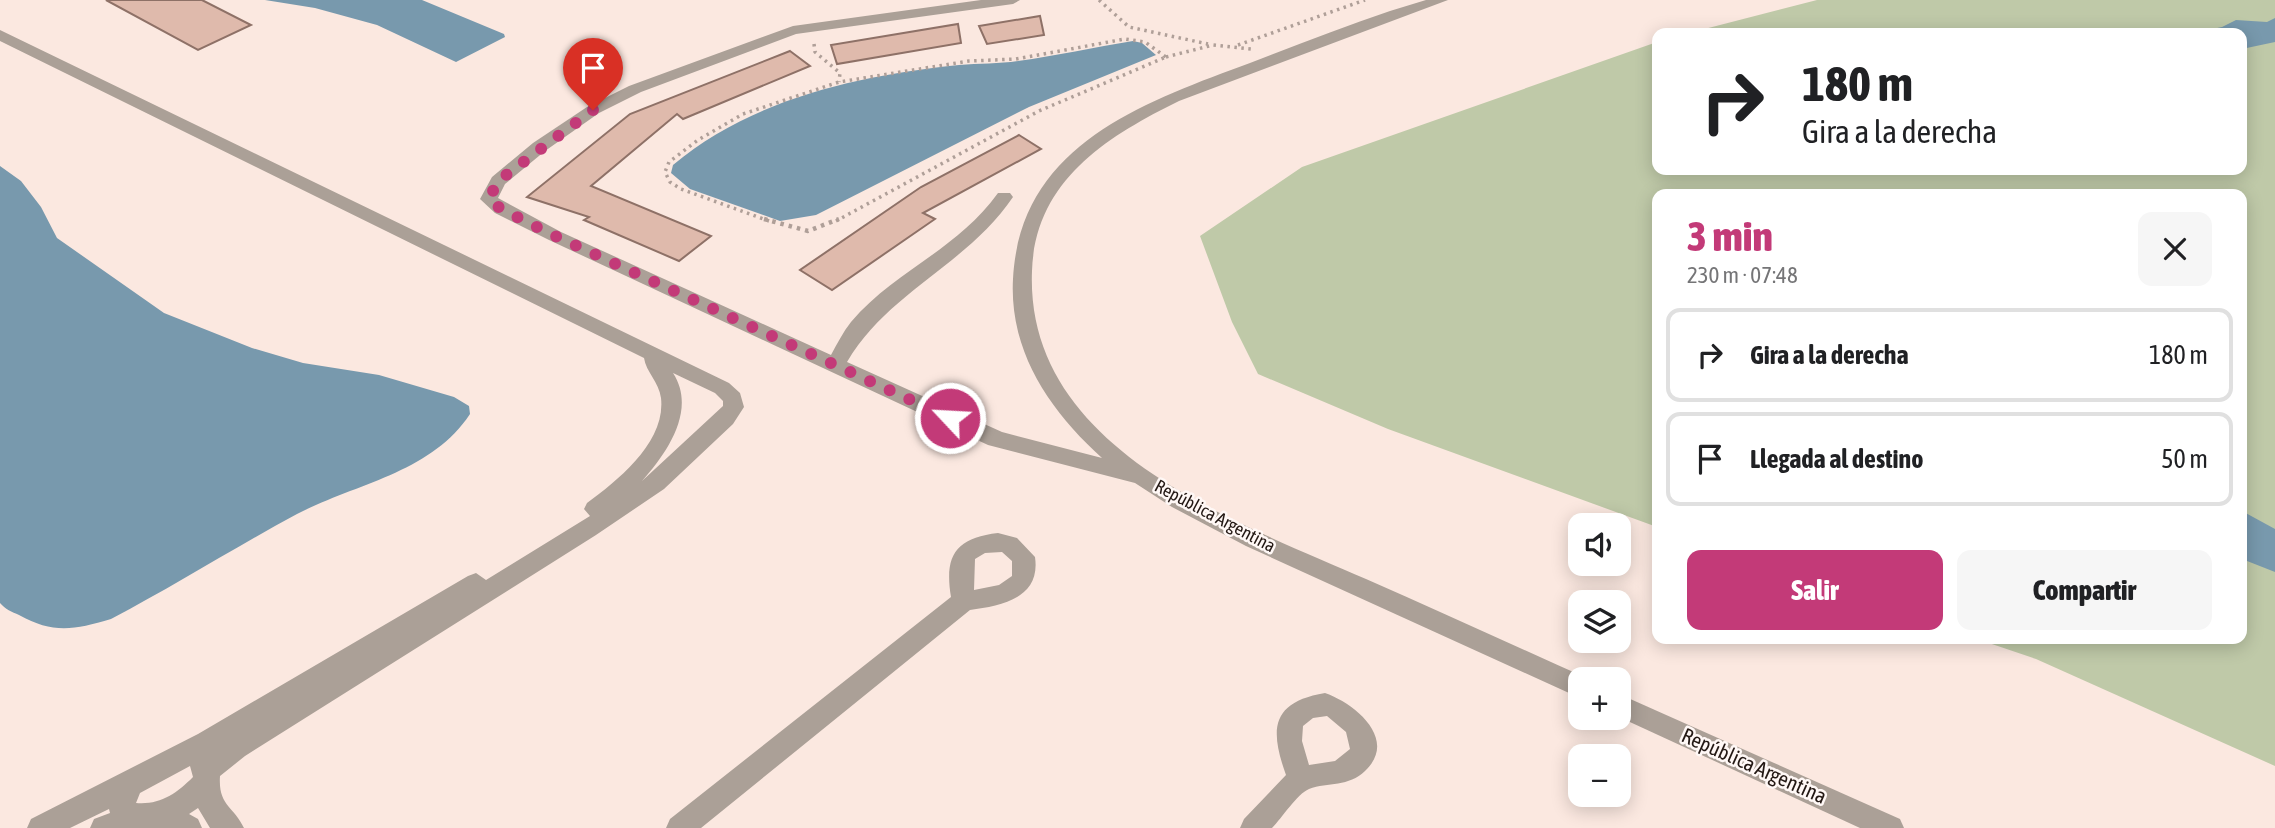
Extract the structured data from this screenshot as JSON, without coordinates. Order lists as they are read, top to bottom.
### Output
{
  "streets": {
    "street": ["República Argentina"]
  },
  "page": {
    "turn": ["180 m", "Gira a la derecha"],
    "heading": ["3 min", "230 m · 07:48"],
    "list": [
      {
        "name": "Gira a la derecha",
        "value": "180 m"
      },
      {
        "name": "Llegada al destino",
        "value": "50 m"
      }
    ],
    "map_buttons": ["+", "−"],
    "buttons": ["Salir", "Compartir"]
  }
}
